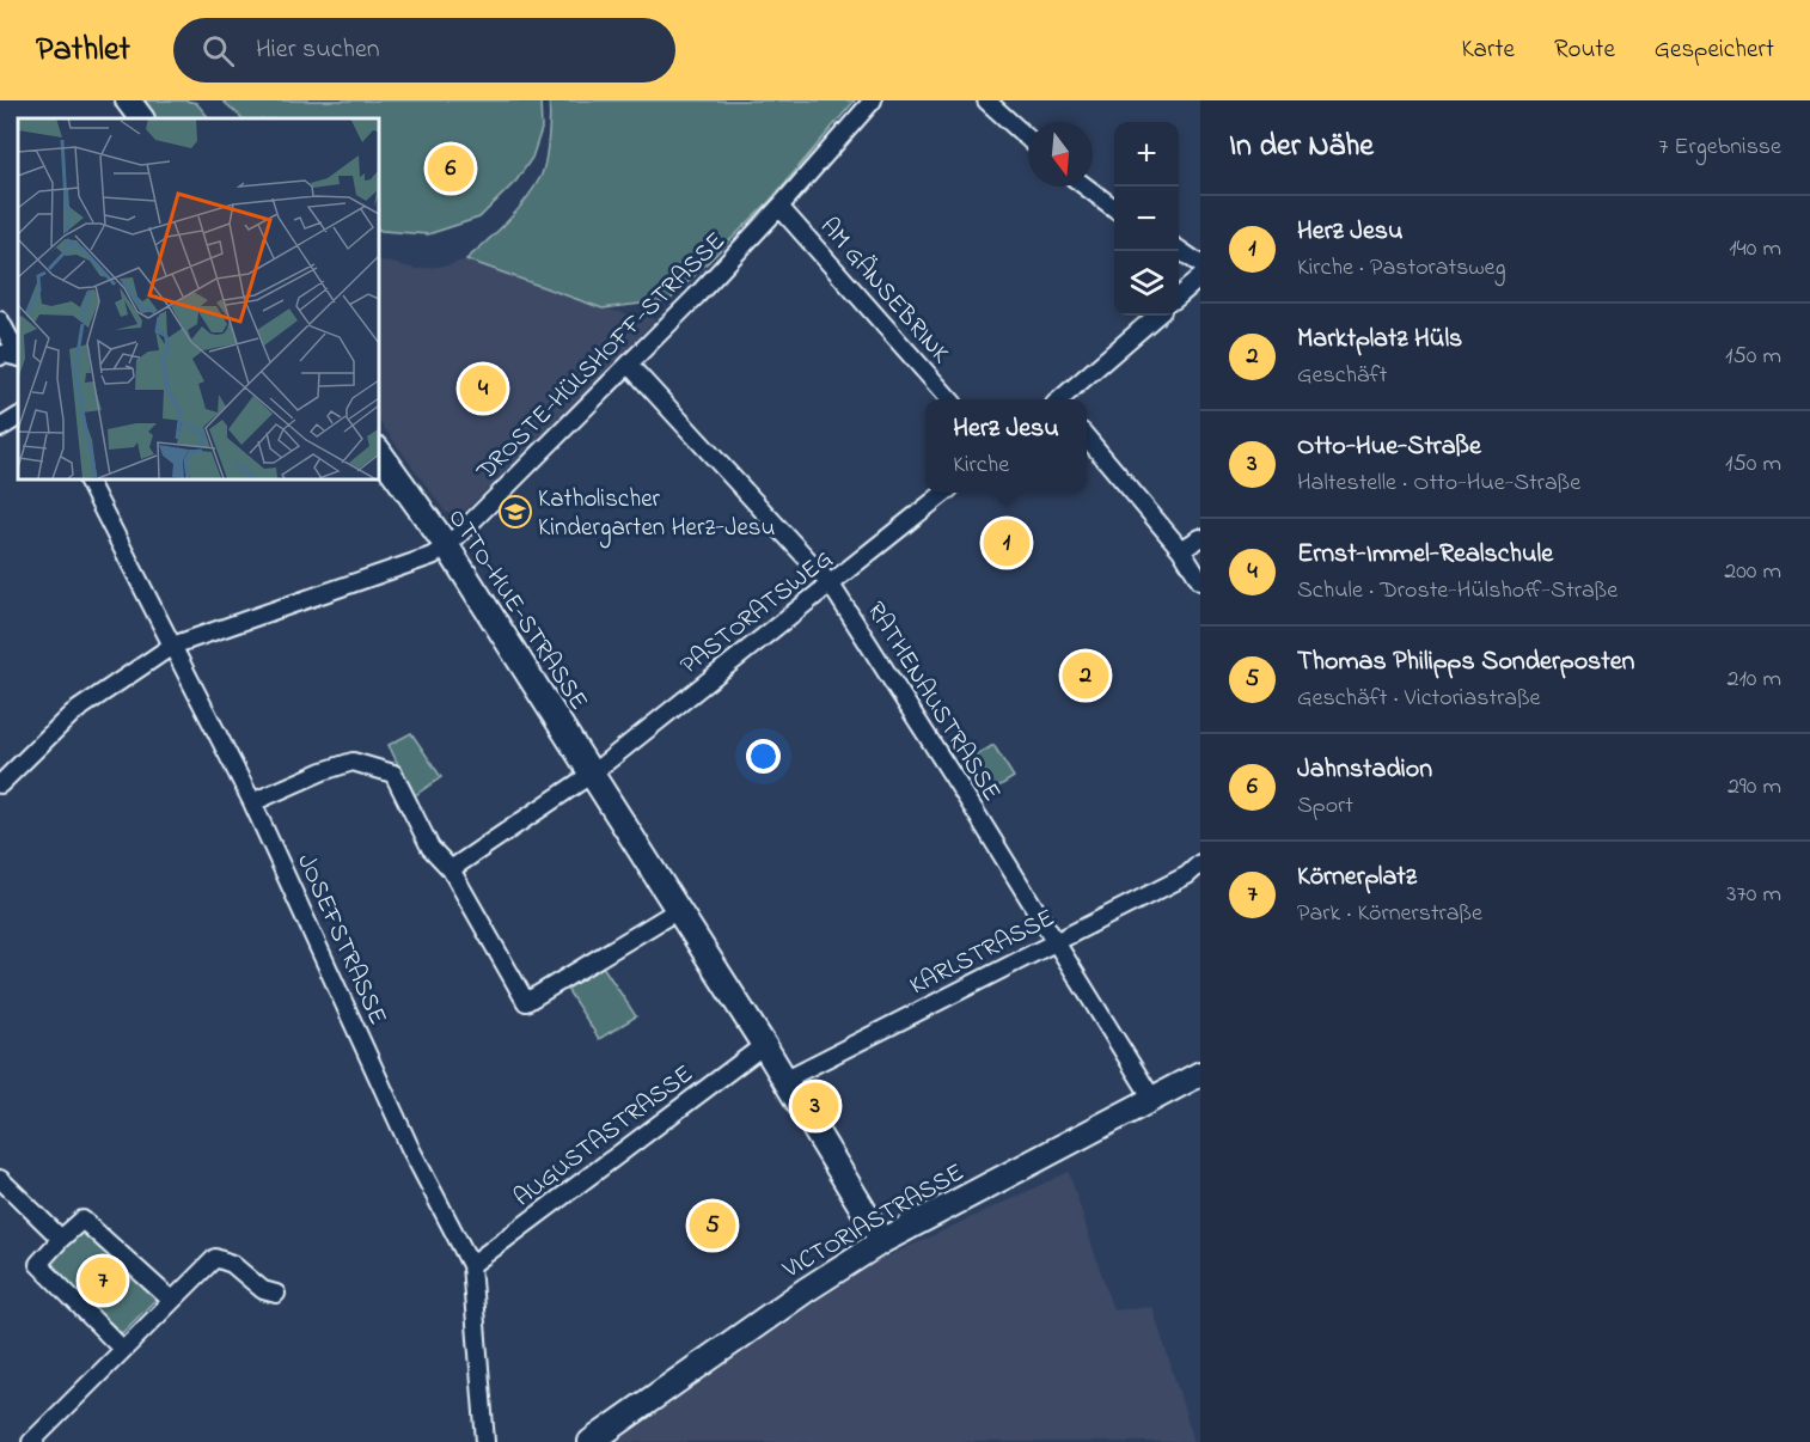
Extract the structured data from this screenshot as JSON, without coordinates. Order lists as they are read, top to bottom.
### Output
{
  "streets": {
    "street": [
      "AM GÄNSEBRINK",
      "DROSTE-HÜLSHOFF-STRASSE",
      "OTTO-HUE-STRASSE",
      "PASTORATSWEG",
      "RATHENAUSTRASSE",
      "JOSEFSTRASSE",
      "KARLSTRASSE",
      "AUGUSTASTRASSE",
      "VICTORIASTRASSE"
    ]
  },
  "crossings": [
    ["AM GÄNSEBRINK", "DROSTE-HÜLSHOFF-STRASSE"],
    ["DROSTE-HÜLSHOFF-STRASSE", "OTTO-HUE-STRASSE"],
    ["DROSTE-HÜLSHOFF-STRASSE", "RATHENAUSTRASSE"],
    ["DROSTE-HÜLSHOFF-STRASSE", "JOSEFSTRASSE"],
    ["OTTO-HUE-STRASSE", "PASTORATSWEG"],
    ["OTTO-HUE-STRASSE", "KARLSTRASSE"],
    ["OTTO-HUE-STRASSE", "AUGUSTASTRASSE"],
    ["OTTO-HUE-STRASSE", "VICTORIASTRASSE"],
    ["PASTORATSWEG", "RATHENAUSTRASSE"],
    ["RATHENAUSTRASSE", "KARLSTRASSE"],
    ["RATHENAUSTRASSE", "VICTORIASTRASSE"],
    ["JOSEFSTRASSE", "AUGUSTASTRASSE"]
  ],
  "places": {
    "school or university": ["Katholischer Kindergarten Herz-Jesu"]
  },
  "north": "bottom",
  "page": {
    "header": "Pathlet",
    "search": "Hier suchen",
    "nav": ["Karte", "Route", "Gespeichert"],
    "heading": ["In der Nähe", "7 Ergebnisse"],
    "map_buttons": ["+", "−"],
    "pins": [
      "6",
      "4",
      "1",
      "2",
      "3",
      "5",
      "7"
    ],
    "list": [
      {
        "mark": "1",
        "name": "Herz Jesu",
        "note": "Kirche · Pastoratsweg",
        "value": "140 m"
      },
      {
        "mark": "2",
        "name": "Marktplatz Hüls",
        "note": "Geschäft",
        "value": "150 m"
      },
      {
        "mark": "3",
        "name": "Otto-Hue-Straße",
        "note": "Haltestelle · Otto-Hue-Straße",
        "value": "150 m"
      },
      {
        "mark": "4",
        "name": "Ernst-Immel-Realschule",
        "note": "Schule · Droste-Hülshoff-Straße",
        "value": "200 m"
      },
      {
        "mark": "5",
        "name": "Thomas Philipps Sonderposten",
        "note": "Geschäft · Victoriastraße",
        "value": "210 m"
      },
      {
        "mark": "6",
        "name": "Jahnstadion",
        "note": "Sport",
        "value": "290 m"
      },
      {
        "mark": "7",
        "name": "Körnerplatz",
        "note": "Park · Körnerstraße",
        "value": "370 m"
      }
    ],
    "popup": ["Herz Jesu", "Kirche"]
  }
}
